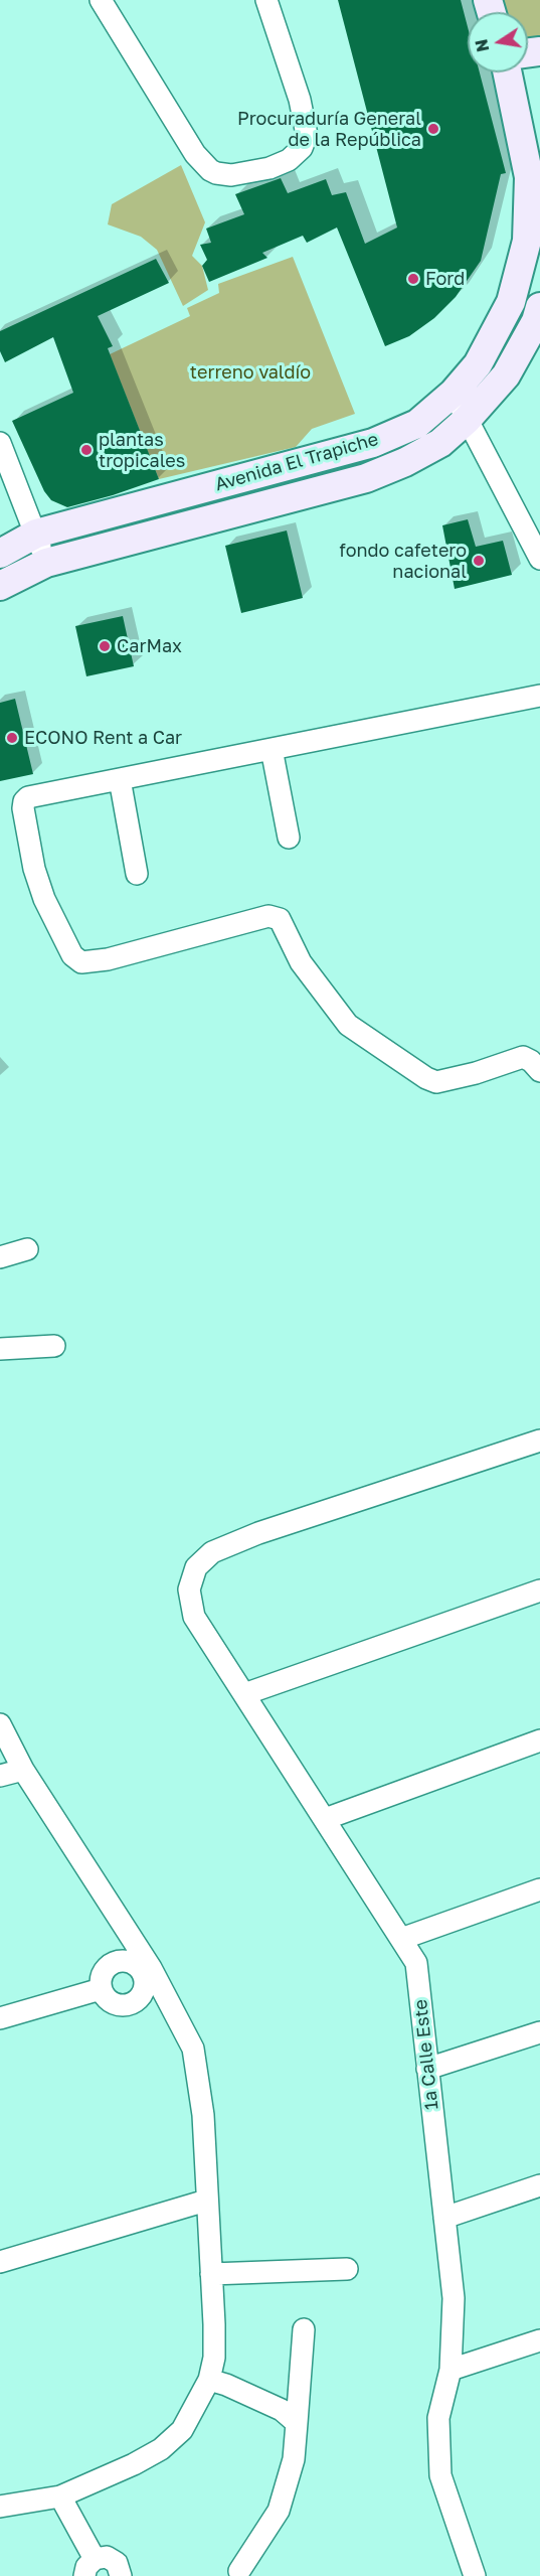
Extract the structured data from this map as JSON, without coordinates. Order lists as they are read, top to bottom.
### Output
{
  "streets": {
    "main road": ["Avenida El Trapiche"],
    "street": ["1a Calle Este"]
  },
  "parks": ["terreno valdío"],
  "places": [
    "Procuraduría General de la República",
    "Ford",
    "plantas tropicales",
    "fondo cafetero nacional",
    "CarMax",
    "ECONO Rent a Car"
  ],
  "north": "left"
}
